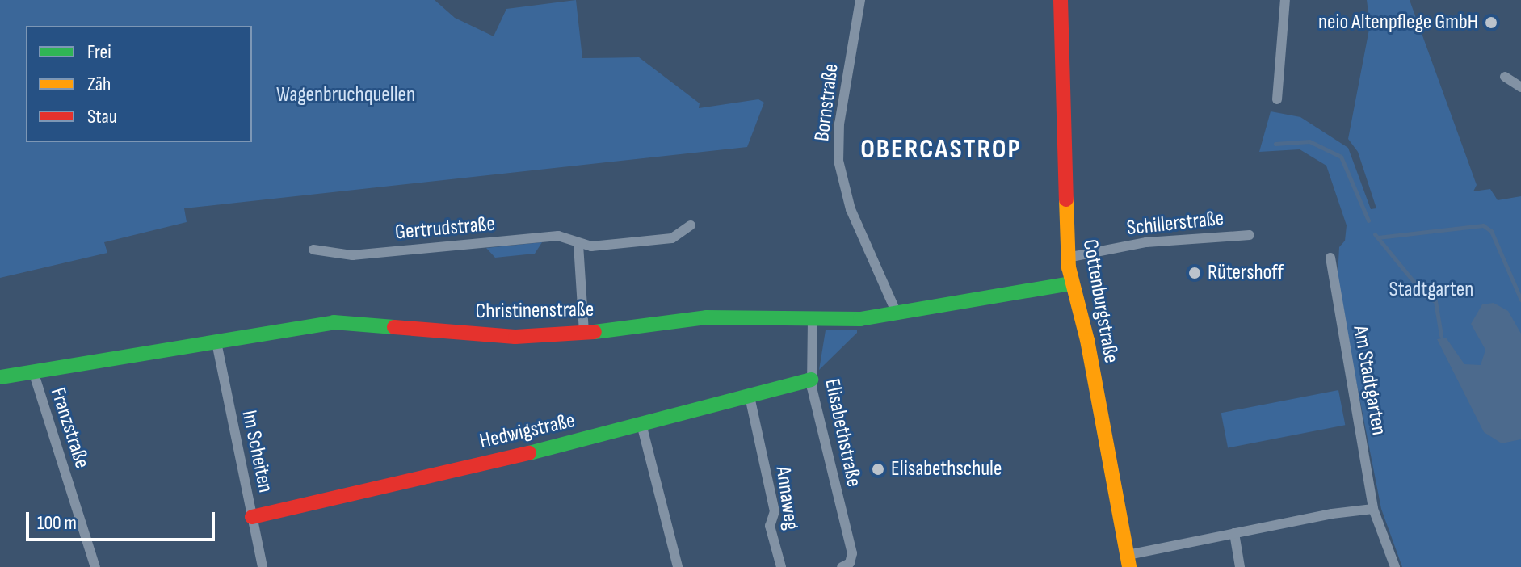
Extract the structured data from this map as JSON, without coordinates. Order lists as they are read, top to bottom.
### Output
{
  "streets": {
    "street": [
      "Bornstraße",
      "Schillerstraße",
      "Gertrudstraße",
      "Cottenburgstraße",
      "Christinenstraße",
      "Am Stadtgarten",
      "Franzstraße",
      "Hedwigstraße",
      "Elisabethstraße",
      "Im Scheiten",
      "Annaweg"
    ]
  },
  "crossings": [
    ["Bornstraße", "Christinenstraße"],
    ["Schillerstraße", "Cottenburgstraße"],
    ["Cottenburgstraße", "Christinenstraße"],
    ["Christinenstraße", "Franzstraße"],
    ["Christinenstraße", "Elisabethstraße"],
    ["Christinenstraße", "Im Scheiten"],
    ["Hedwigstraße", "Elisabethstraße"],
    ["Hedwigstraße", "Im Scheiten"],
    ["Hedwigstraße", "Annaweg"]
  ],
  "districts": ["OBERCASTROP"],
  "parks": ["Wagenbruchquellen", "Stadtgarten"],
  "places": ["neio Altenpflege GmbH", "Rütershoff", "Elisabethschule"],
  "legend": ["Frei", "Zäh", "Stau"],
  "scale_bar": "100 m"
}
